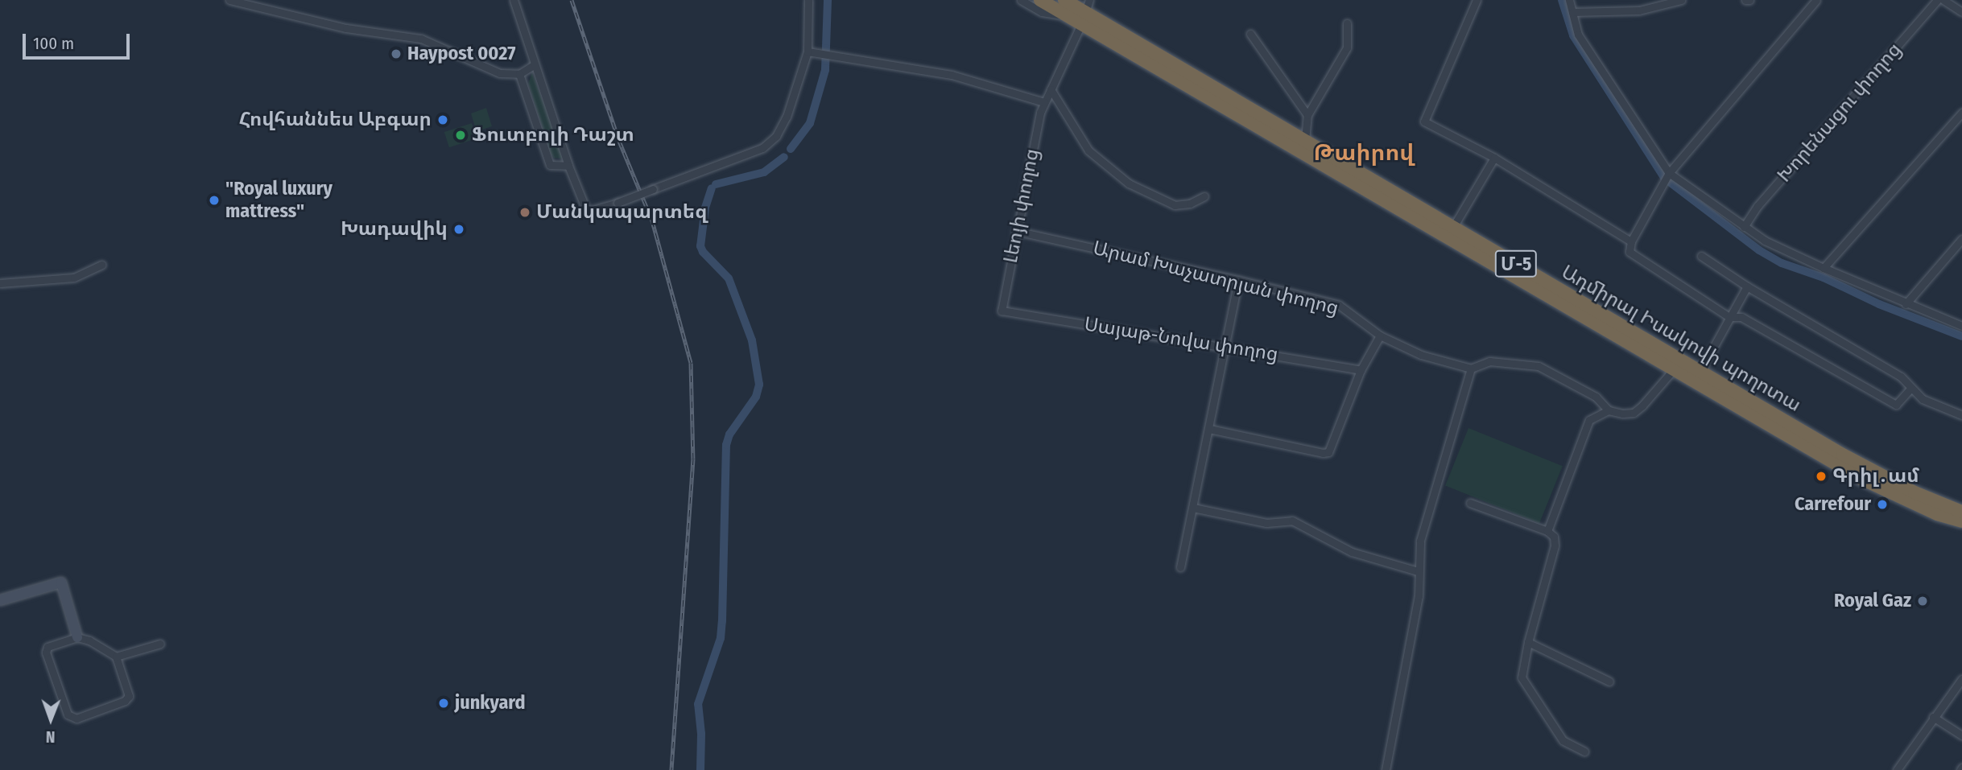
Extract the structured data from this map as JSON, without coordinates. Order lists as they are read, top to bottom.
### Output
{
  "streets": {
    "highway": ["Մ-5", "Ադմիրալ Իսակովի պողոտա"],
    "street": [
      "Խորենացու փողոց",
      "Լեոյի փողոց",
      "Արամ Խաչատրյան փողոց",
      "Սայաթ-Նովա փողոց"
    ]
  },
  "crossings": [
    ["Լեոյի փողոց", "Արամ Խաչատրյան փողոց"],
    ["Լեոյի փողոց", "Ադմիրալ Իսակովի պողոտա"],
    ["Լեոյի փողոց", "Սայաթ-Նովա փողոց"]
  ],
  "districts": ["Թաիրով"],
  "places": [
    "Haypost 0027",
    "Հովհաննես Աբգար",
    "Ֆուտբոլի Դաշտ",
    "\"Royal luxury mattress\"",
    "Մանկապարտեզ",
    "Խադավիկ",
    "Գրիլ․ամ",
    "Carrefour",
    "Royal Gaz",
    "junkyard"
  ],
  "scale_bar": "100 m",
  "north": "bottom"
}
